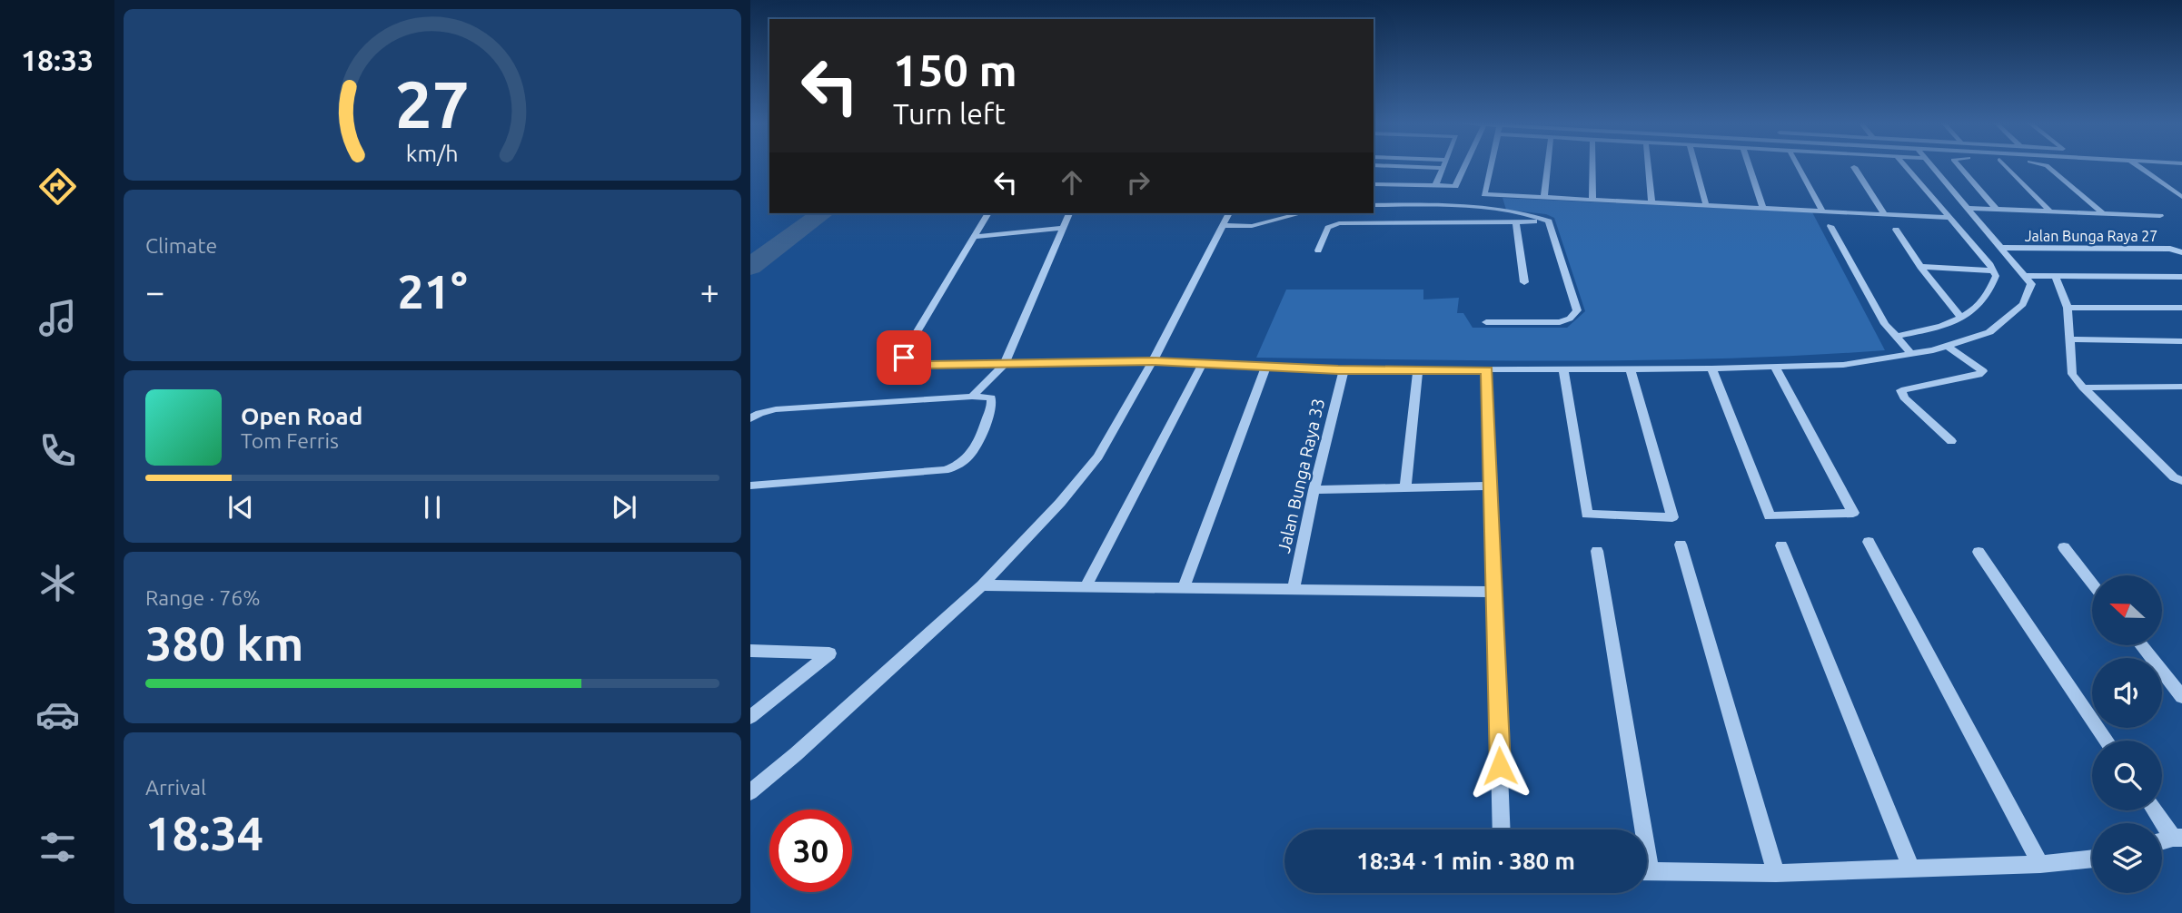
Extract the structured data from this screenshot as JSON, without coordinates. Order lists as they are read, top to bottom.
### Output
{
  "streets": {
    "street": ["Jalan Bunga Raya 27", "Jalan Bunga Raya 33"]
  },
  "north": "left",
  "page": {
    "tabs": "18:33",
    "turn": ["150 m", "Turn left"],
    "tile": [
      "Climate",
      ["Range · 76%", "380 km"],
      ["Arrival", "18:34"]
    ],
    "heat": ["−", "21°", "+"],
    "song": ["Open Road", "Tom Ferris"],
    "limit": "30",
    "trip": "18:34 · 1 min · 380 m",
    "gauge": ["27", "km/h"]
  }
}
